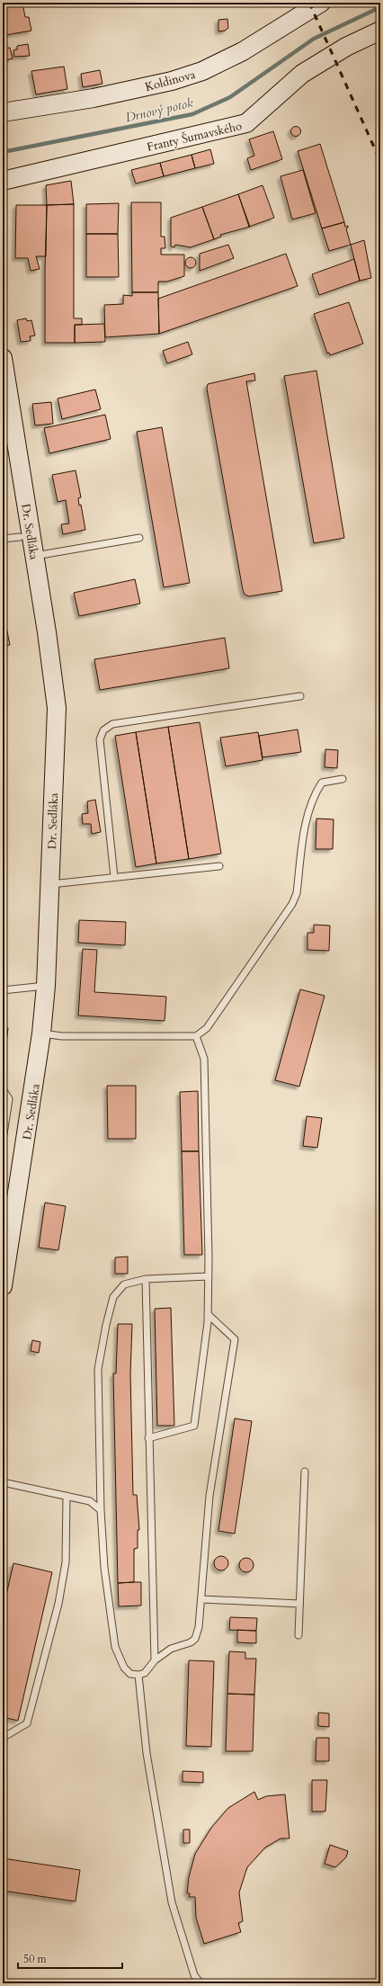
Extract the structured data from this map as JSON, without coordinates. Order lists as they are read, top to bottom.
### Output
{
  "streets": {
    "street": ["Koldinova", "Franty Šumavského", "Dr. Sedláka"]
  },
  "water": ["Drnový potok"],
  "scale_bar": "50 m"
}
